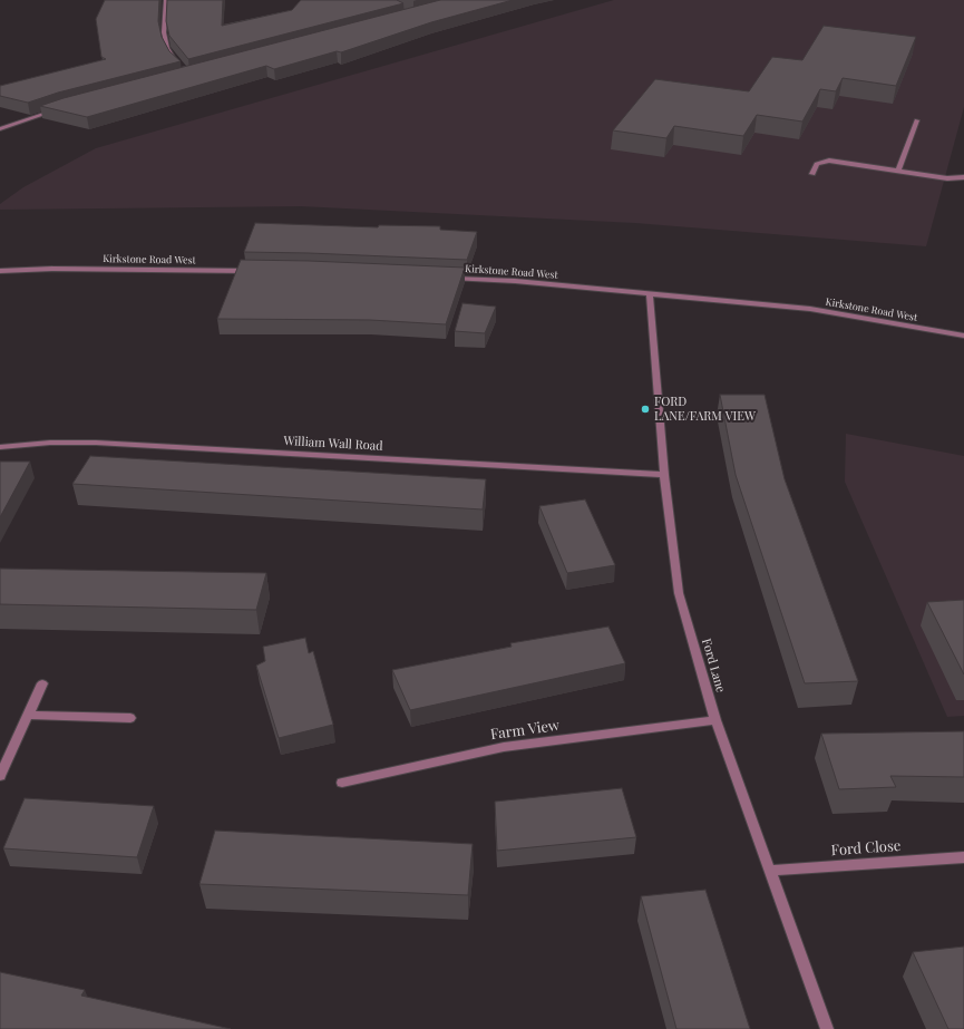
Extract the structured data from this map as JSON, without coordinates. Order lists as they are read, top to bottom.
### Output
{
  "streets": {
    "street": [
      "Kirkstone Road West",
      "William Wall Road",
      "Ford Lane",
      "Farm View",
      "Ford Close"
    ]
  },
  "crossings": [
    ["Kirkstone Road West", "Ford Lane"],
    ["William Wall Road", "Ford Lane"],
    ["Ford Lane", "Farm View"],
    ["Ford Lane", "Ford Close"]
  ],
  "places": ["FORD LANE/FARM VIEW"]
}
